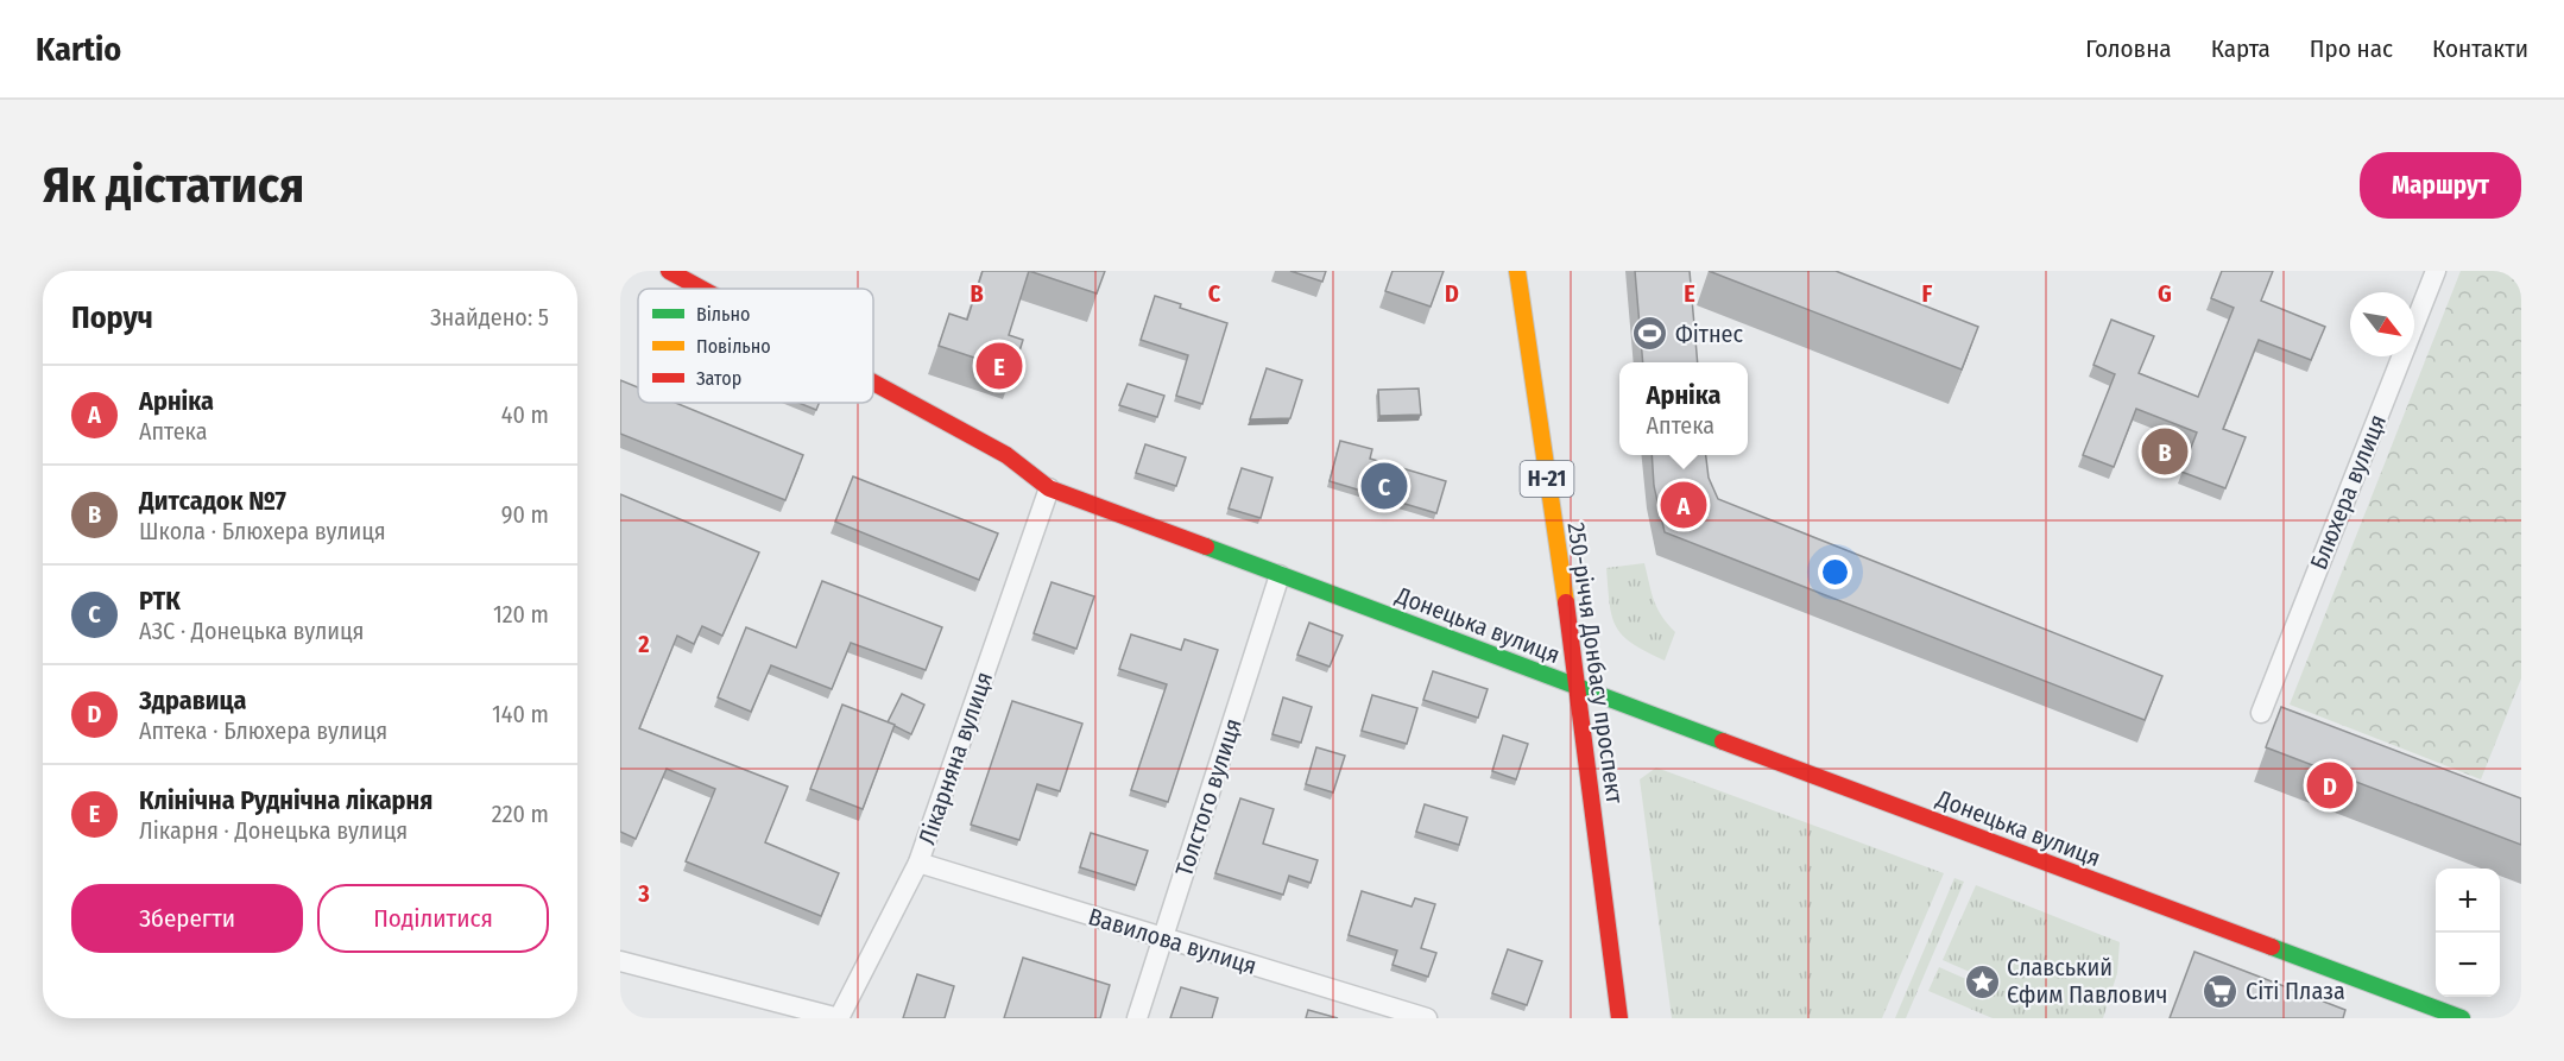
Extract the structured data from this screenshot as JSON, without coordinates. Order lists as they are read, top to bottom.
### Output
{
  "streets": {
    "main road": ["Н-21", "Донецька вулиця", "250-річчя Донбасу проспект"],
    "street": [
      "Блюхера вулиця",
      "Лікарняна вулиця",
      "Толстого вулиця",
      "Вавилова вулиця"
    ]
  },
  "crossings": [
    ["Донецька вулиця", "250-річчя Донбасу проспект"],
    ["Донецька вулиця", "Лікарняна вулиця"],
    ["Донецька вулиця", "Толстого вулиця"],
    ["Лікарняна вулиця", "Вавилова вулиця"],
    ["Толстого вулиця", "Вавилова вулиця"]
  ],
  "places": {
    "sports": ["Фітнес"],
    "place": ["Славський Єфим Павлович"],
    "supermarket": ["Сіті Плаза"]
  },
  "legend": ["Вільно", "Повільно", "Затор"],
  "north": "bottom right",
  "page": {
    "header": "Kartio",
    "nav": [
      "Головна",
      "Карта",
      "Про нас",
      "Контакти"
    ],
    "buttons": [
      "Маршрут",
      ["Зберегти", "Поділитися"]
    ],
    "title": "Як дістатися",
    "heading": ["Поруч", "Знайдено: 5"],
    "pins": [
      "E",
      "B",
      "C",
      "A",
      "D"
    ],
    "popup": ["Арніка", "Аптека"],
    "list": [
      {
        "mark": "A",
        "name": "Арніка",
        "note": "Аптека",
        "value": "40 m"
      },
      {
        "mark": "B",
        "name": "Дитсадок №7",
        "note": "Школа · Блюхера вулиця",
        "value": "90 m"
      },
      {
        "mark": "C",
        "name": "РТК",
        "note": "АЗС · Донецька вулиця",
        "value": "120 m"
      },
      {
        "mark": "D",
        "name": "Здравица",
        "note": "Аптека · Блюхера вулиця",
        "value": "140 m"
      },
      {
        "mark": "E",
        "name": "Клінічна Руднічна лікарня",
        "note": "Лікарня · Донецька вулиця",
        "value": "220 m"
      }
    ],
    "map_buttons": ["+", "−"]
  },
  "grid": {
    "columns": [
      "B",
      "C",
      "D",
      "E",
      "F",
      "G"
    ],
    "rows": ["2", "3"]
  }
}
